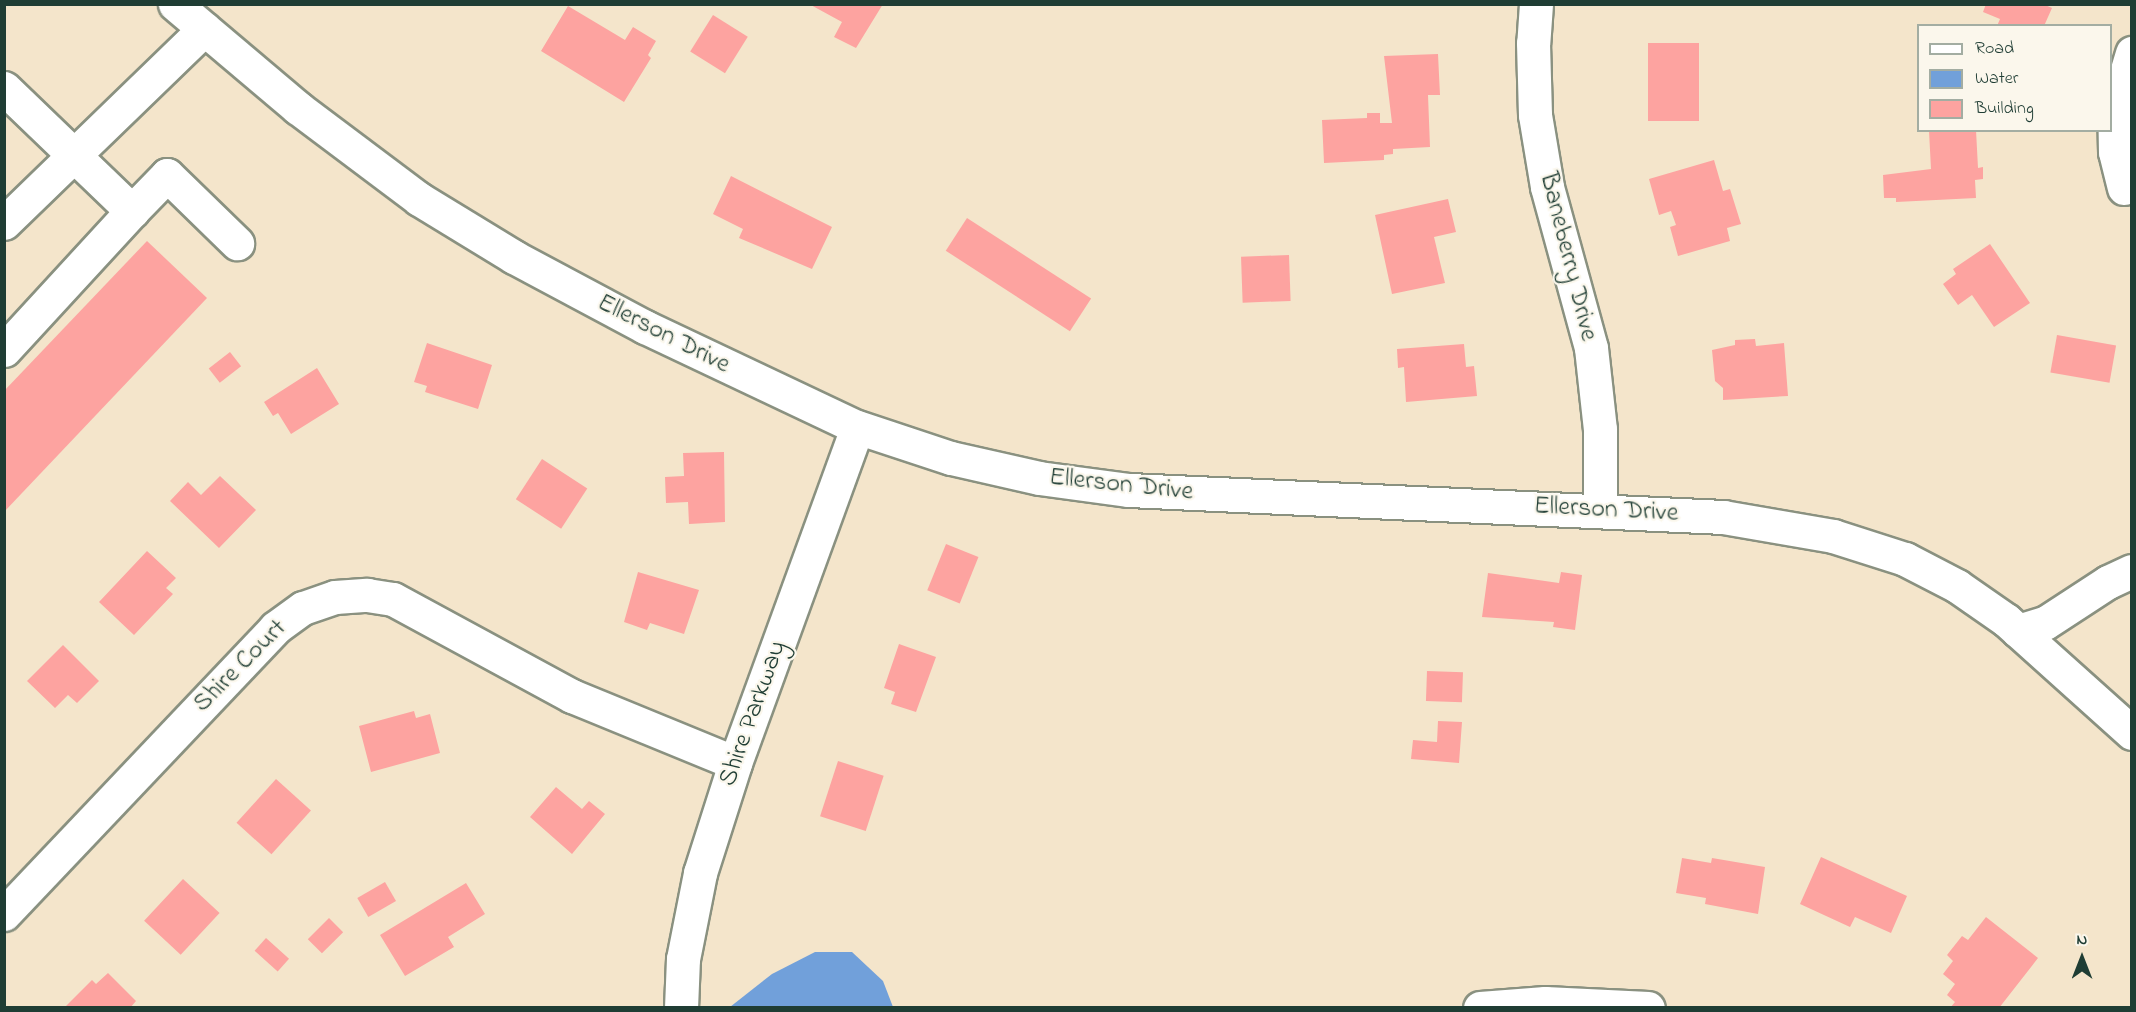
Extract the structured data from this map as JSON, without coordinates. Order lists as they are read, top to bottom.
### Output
{
  "streets": {
    "street": [
      "Baneberry Drive",
      "Ellerson Drive",
      "Shire Court",
      "Shire Parkway"
    ]
  },
  "crossings": [
    ["Baneberry Drive", "Ellerson Drive"],
    ["Ellerson Drive", "Shire Parkway"],
    ["Shire Court", "Shire Parkway"]
  ],
  "legend": ["Road", "Water", "Building"],
  "north": "top"
}
